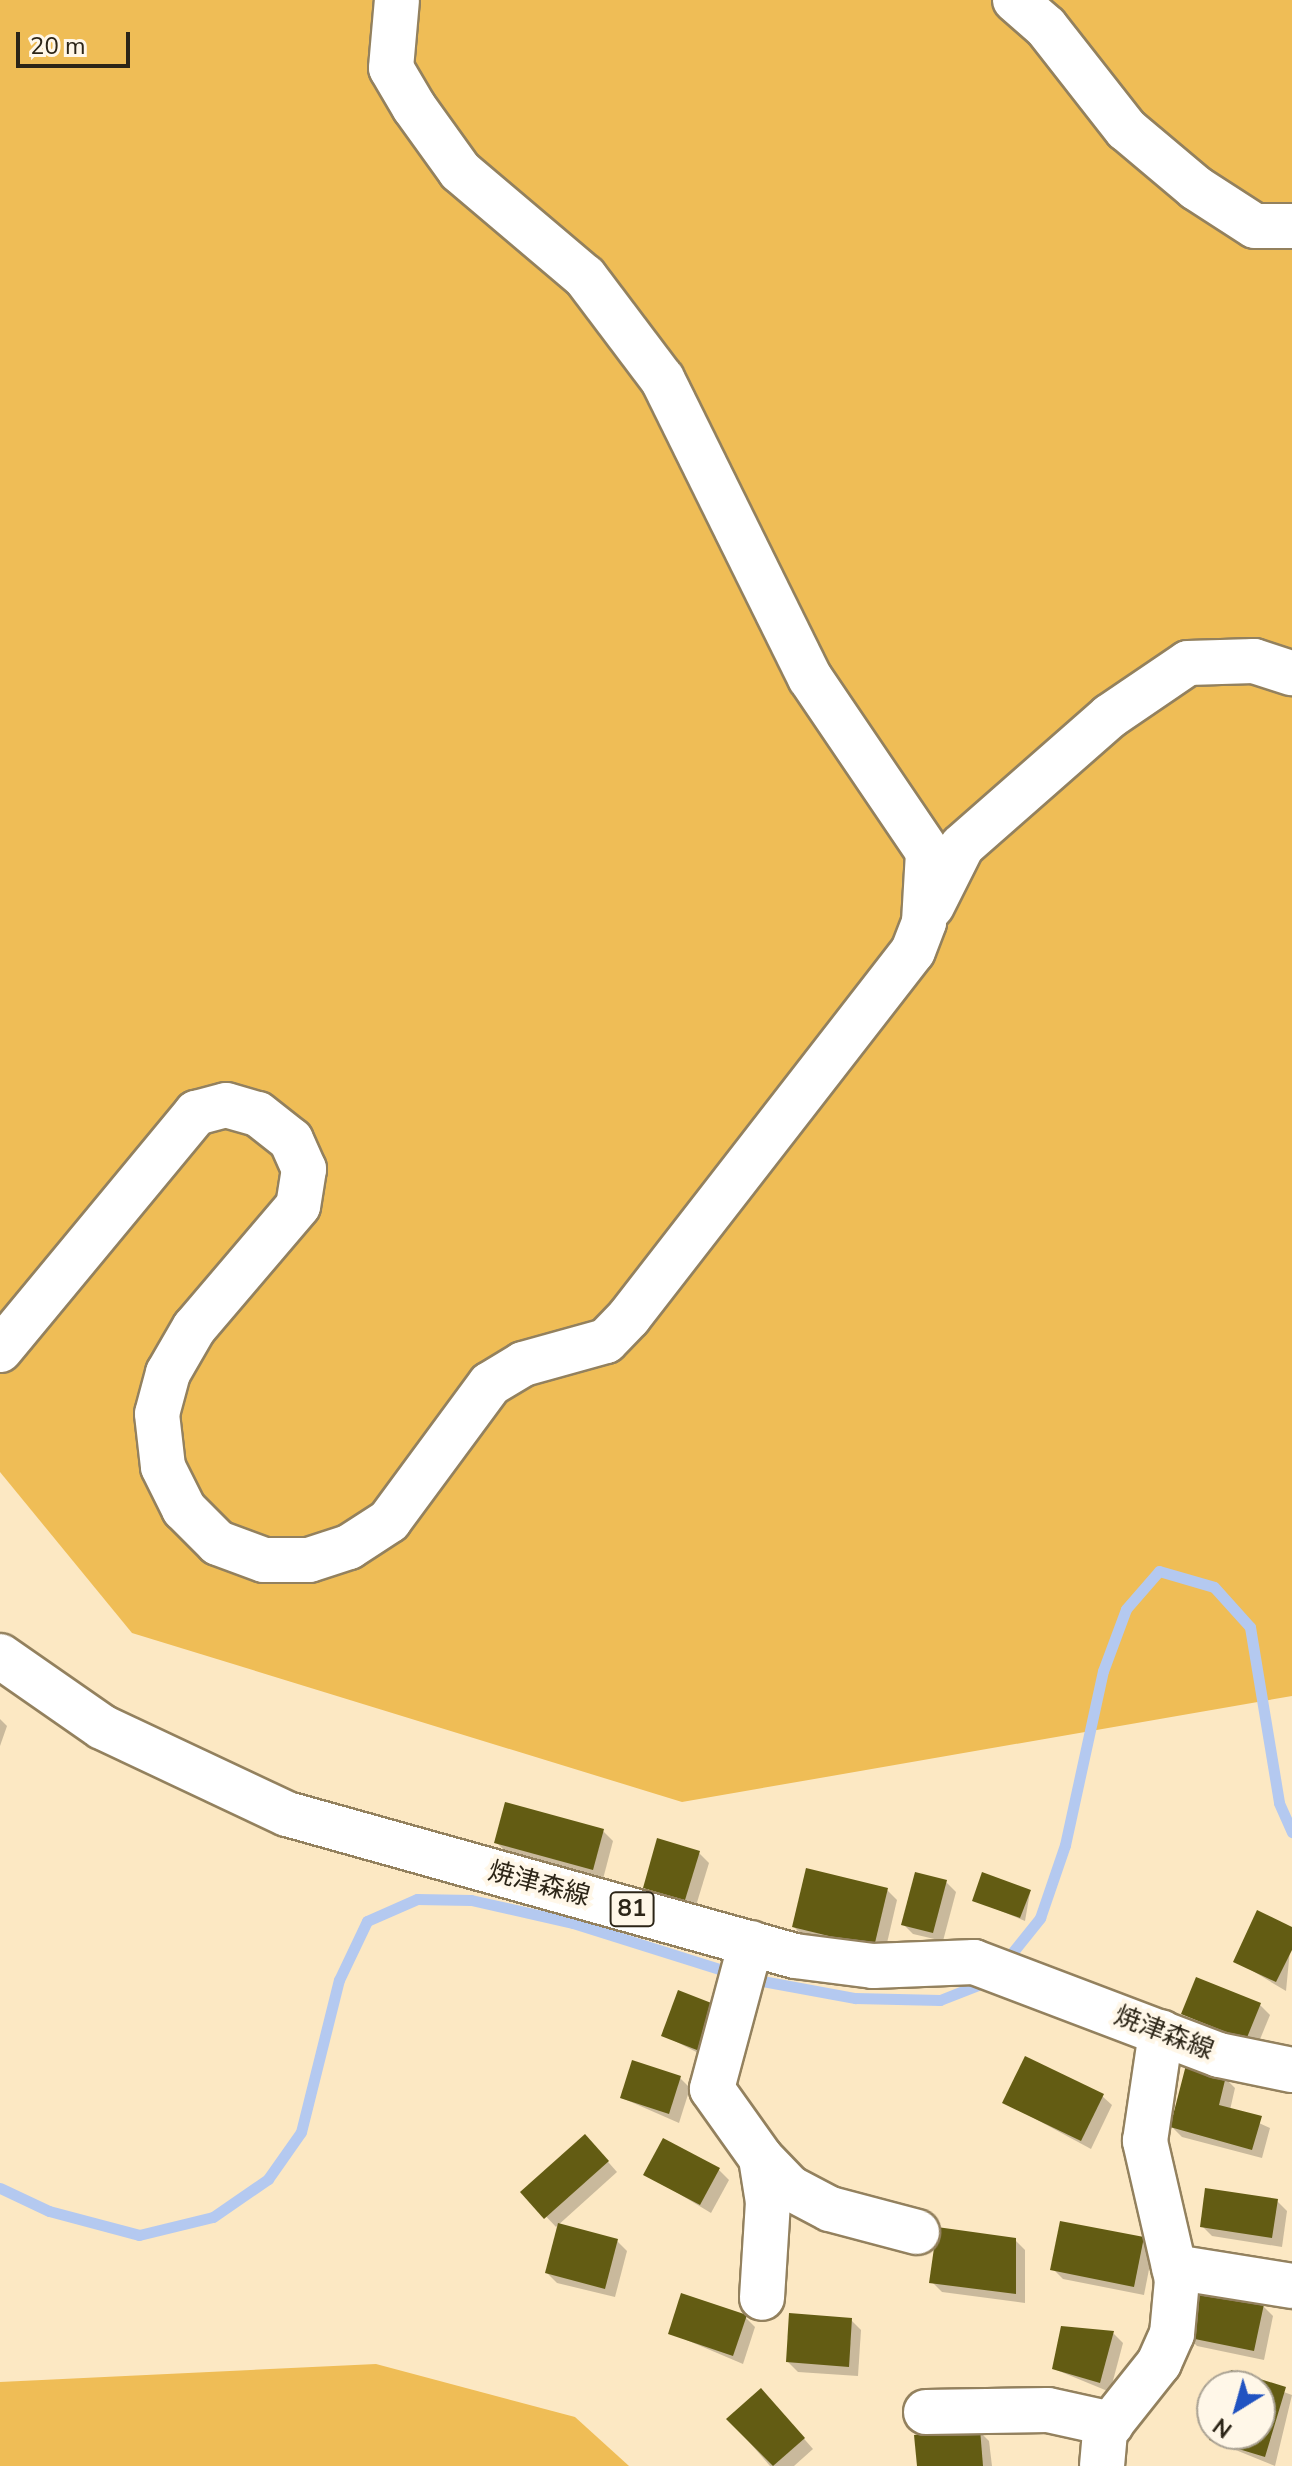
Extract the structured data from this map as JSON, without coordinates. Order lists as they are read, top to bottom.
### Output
{
  "streets": {
    "street": ["焼津森線", "81"]
  },
  "scale_bar": "20 m",
  "north": "bottom left"
}
